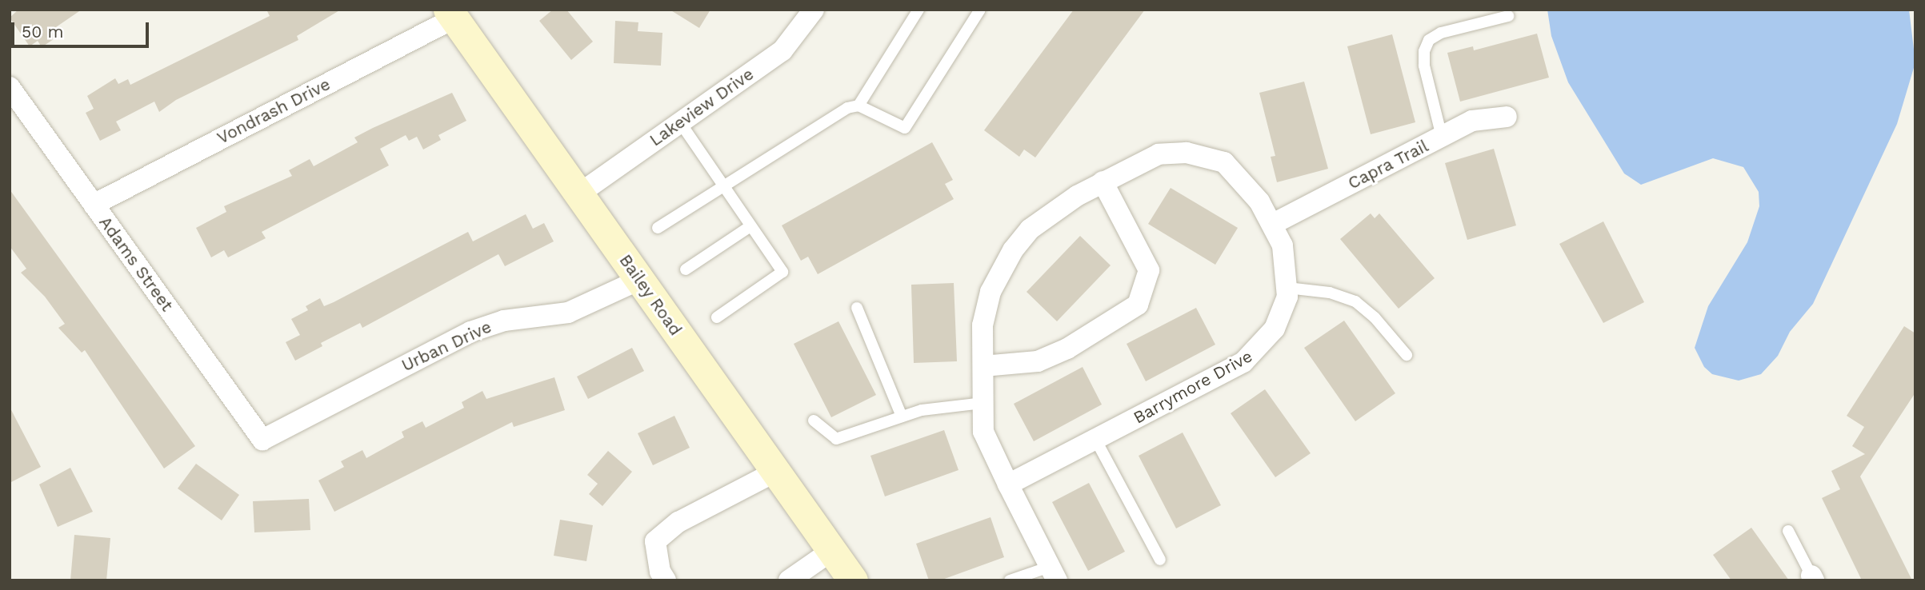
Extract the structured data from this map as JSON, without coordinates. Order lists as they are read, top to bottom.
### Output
{
  "streets": {
    "street": [
      "Lakeview Drive",
      "Vondrash Drive",
      "Capra Trail",
      "Adams Street",
      "Bailey Road",
      "Urban Drive",
      "Barrymore Drive"
    ]
  },
  "crossings": [
    ["Lakeview Drive", "Bailey Road"],
    ["Vondrash Drive", "Adams Street"],
    ["Vondrash Drive", "Bailey Road"],
    ["Capra Trail", "Barrymore Drive"],
    ["Adams Street", "Urban Drive"],
    ["Bailey Road", "Urban Drive"]
  ],
  "scale_bar": "50 m"
}
